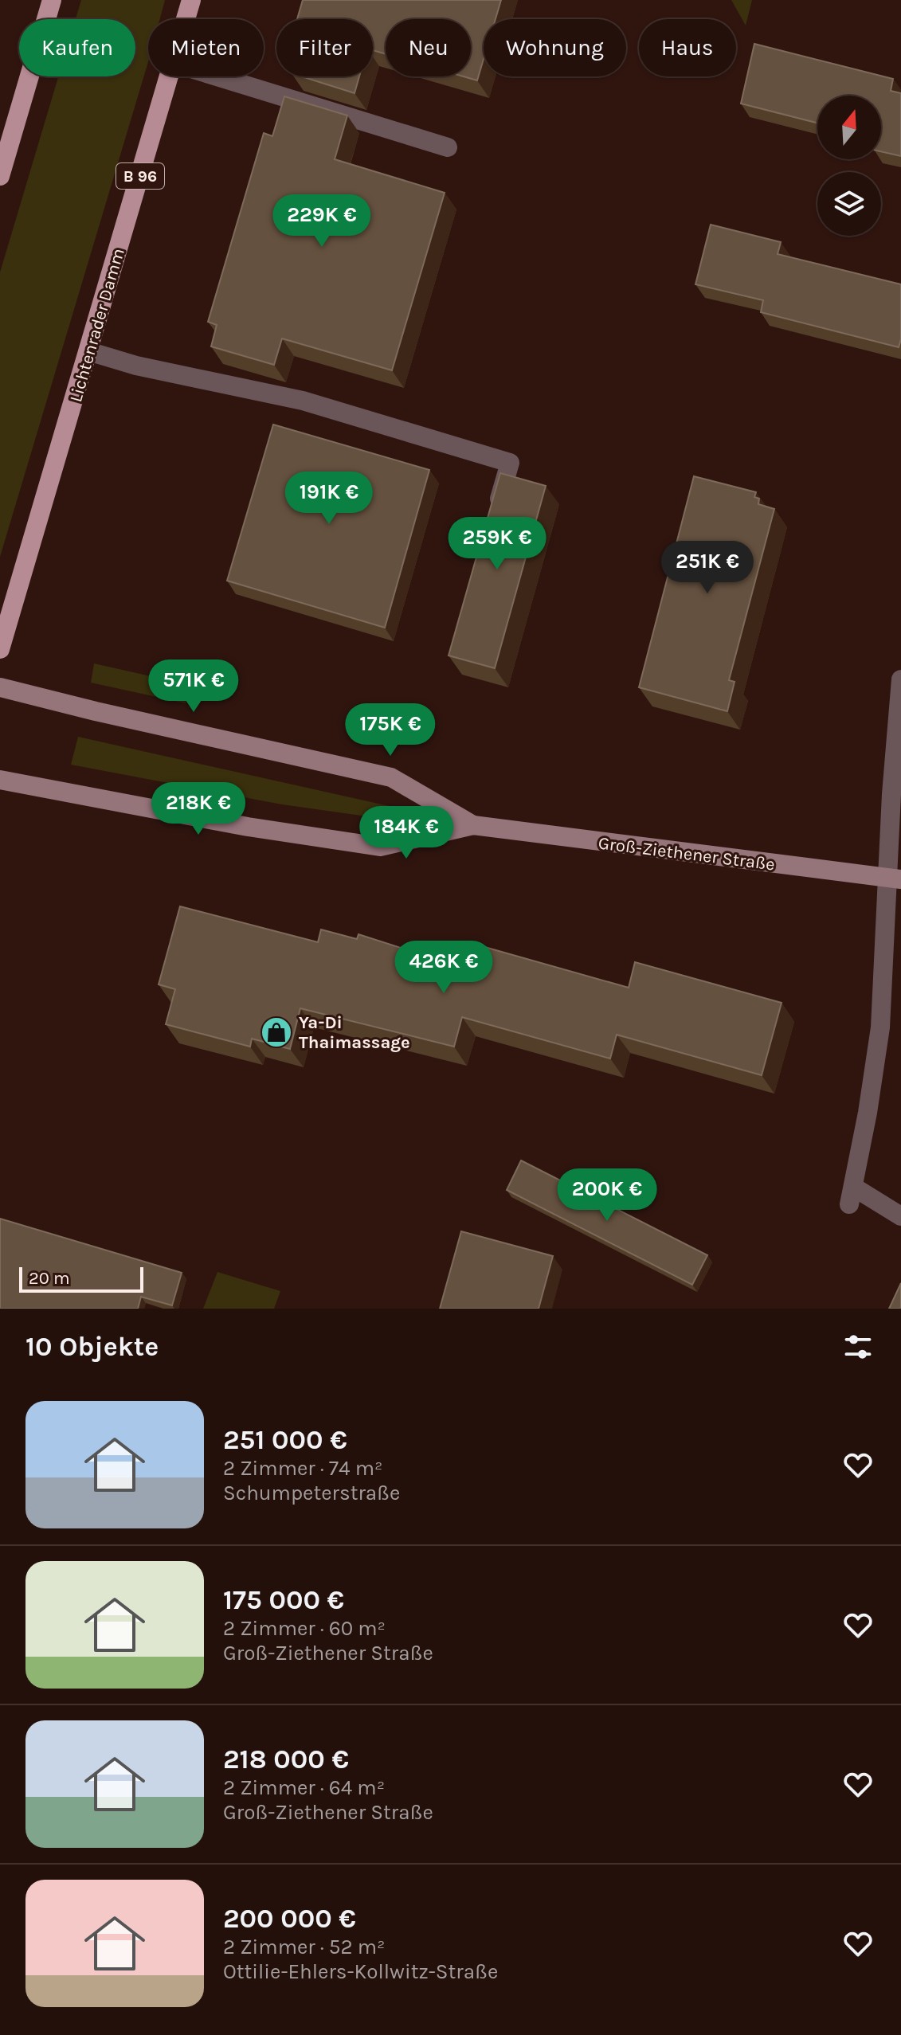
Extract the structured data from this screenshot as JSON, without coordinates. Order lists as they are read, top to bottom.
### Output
{
  "streets": {
    "main road": ["B 96", "Lichtenrader Damm"],
    "street": ["Groß-Ziethener Straße"]
  },
  "places": {
    "shop": ["Ya-Di Thaimassage"]
  },
  "scale_bar": "20 m",
  "north": "top",
  "page": {
    "chip": [
      "Kaufen",
      "Mieten",
      "Filter",
      "Neu",
      "Wohnung",
      "Haus"
    ],
    "price": [
      "229K €",
      "191K €",
      "259K €",
      "251K €",
      "571K €",
      "175K €",
      "218K €",
      "184K €",
      "426K €",
      "200K €"
    ],
    "scale": "20 m",
    "heading": "10 Objekte",
    "list": [
      {
        "name": "251 000 €",
        "note": "2 Zimmer · 74 m² · Schumpeterstraße"
      },
      {
        "name": "175 000 €",
        "note": "2 Zimmer · 60 m² · Groß-Ziethener Straße"
      },
      {
        "name": "218 000 €",
        "note": "2 Zimmer · 64 m² · Groß-Ziethener Straße"
      },
      {
        "name": "200 000 €",
        "note": "2 Zimmer · 52 m² · Ottilie-Ehlers-Kollwitz-Straße"
      }
    ]
  }
}
